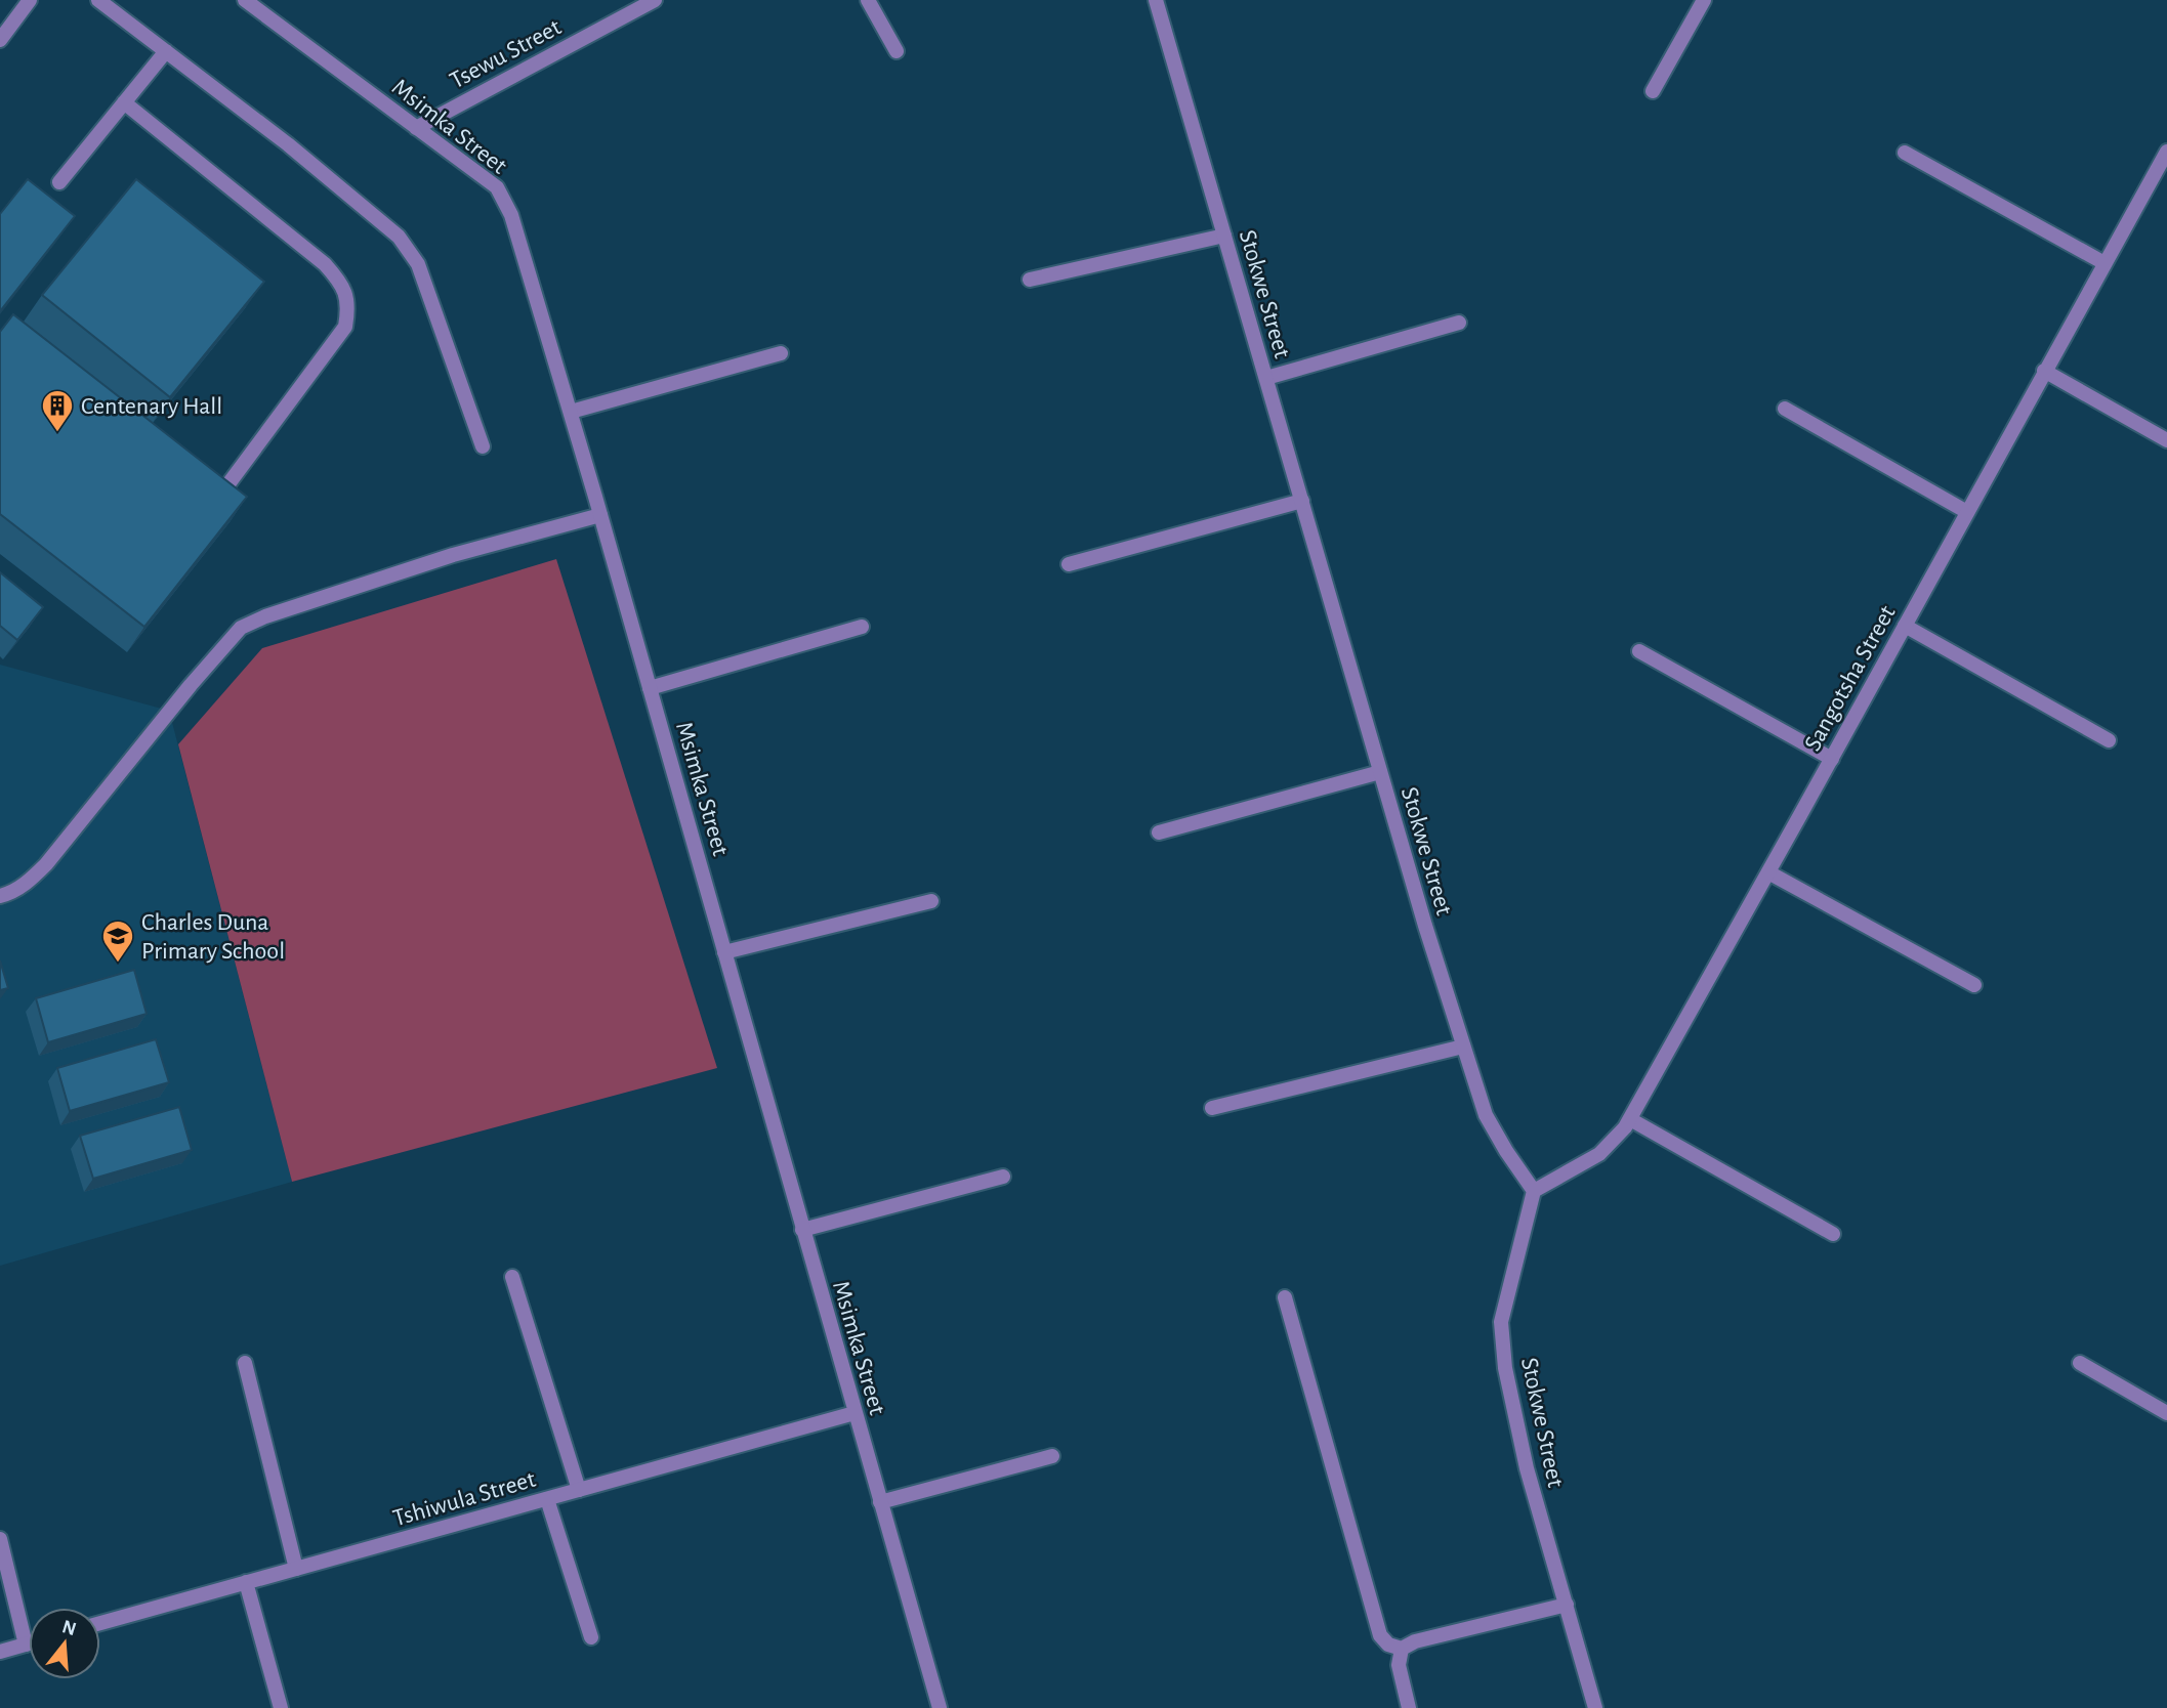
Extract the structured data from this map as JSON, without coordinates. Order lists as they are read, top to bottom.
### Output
{
  "streets": {
    "street": [
      "Tsewu Street",
      "Msimka Street",
      "Stokwe Street",
      "Sangotsha Street",
      "Tshiwula Street"
    ]
  },
  "crossings": [
    ["Tsewu Street", "Msimka Street"],
    ["Msimka Street", "Tshiwula Street"],
    ["Stokwe Street", "Sangotsha Street"]
  ],
  "places": {
    "building": ["Centenary Hall"],
    "school or university": ["Charles Duna Primary School"]
  },
  "north": "top"
}
